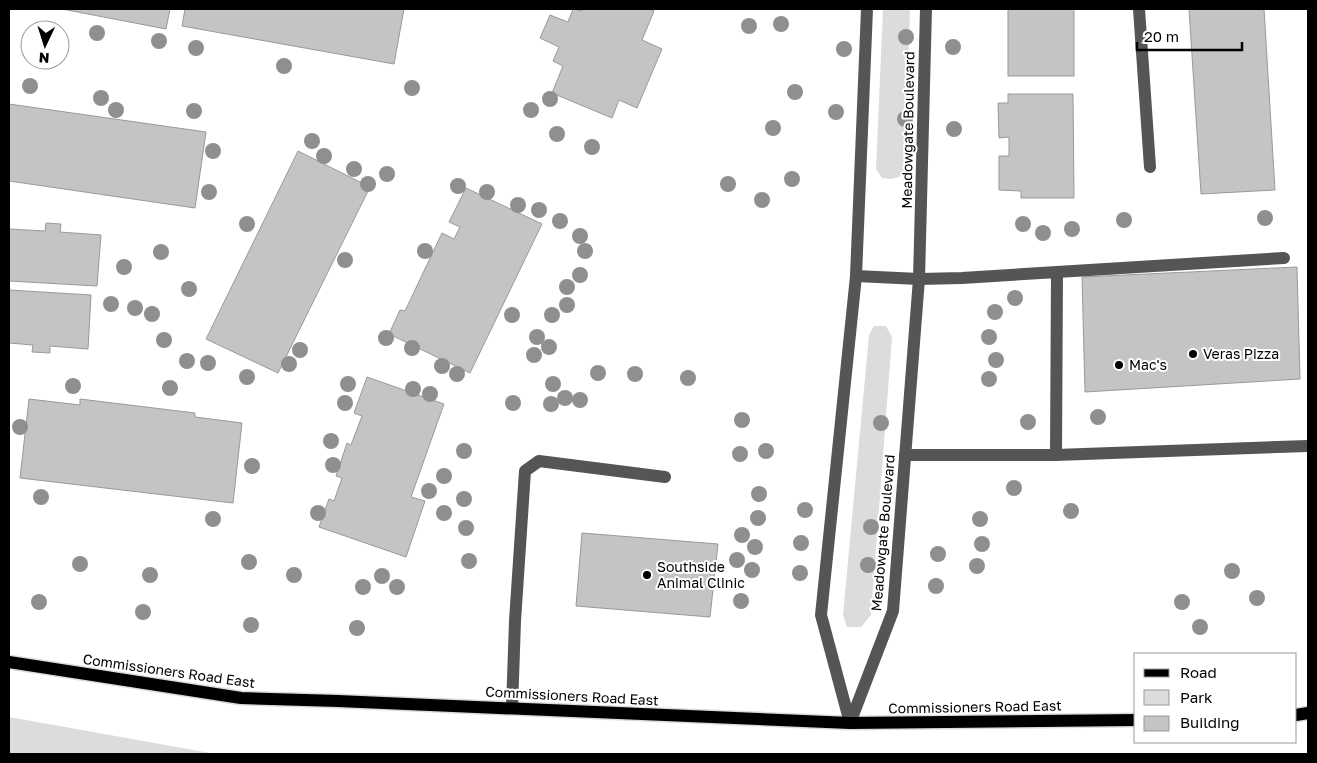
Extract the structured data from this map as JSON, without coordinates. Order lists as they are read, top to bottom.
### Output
{
  "streets": {
    "main road": ["Commissioners Road East"],
    "street": ["Meadowgate Boulevard"]
  },
  "crossings": [
    ["Meadowgate Boulevard", "Commissioners Road East"]
  ],
  "places": ["Veras Pizza", "Mac's", "Southside Animal Clinic"],
  "legend": ["Road", "Park", "Building"],
  "scale_bar": "20 m",
  "north": "bottom"
}
